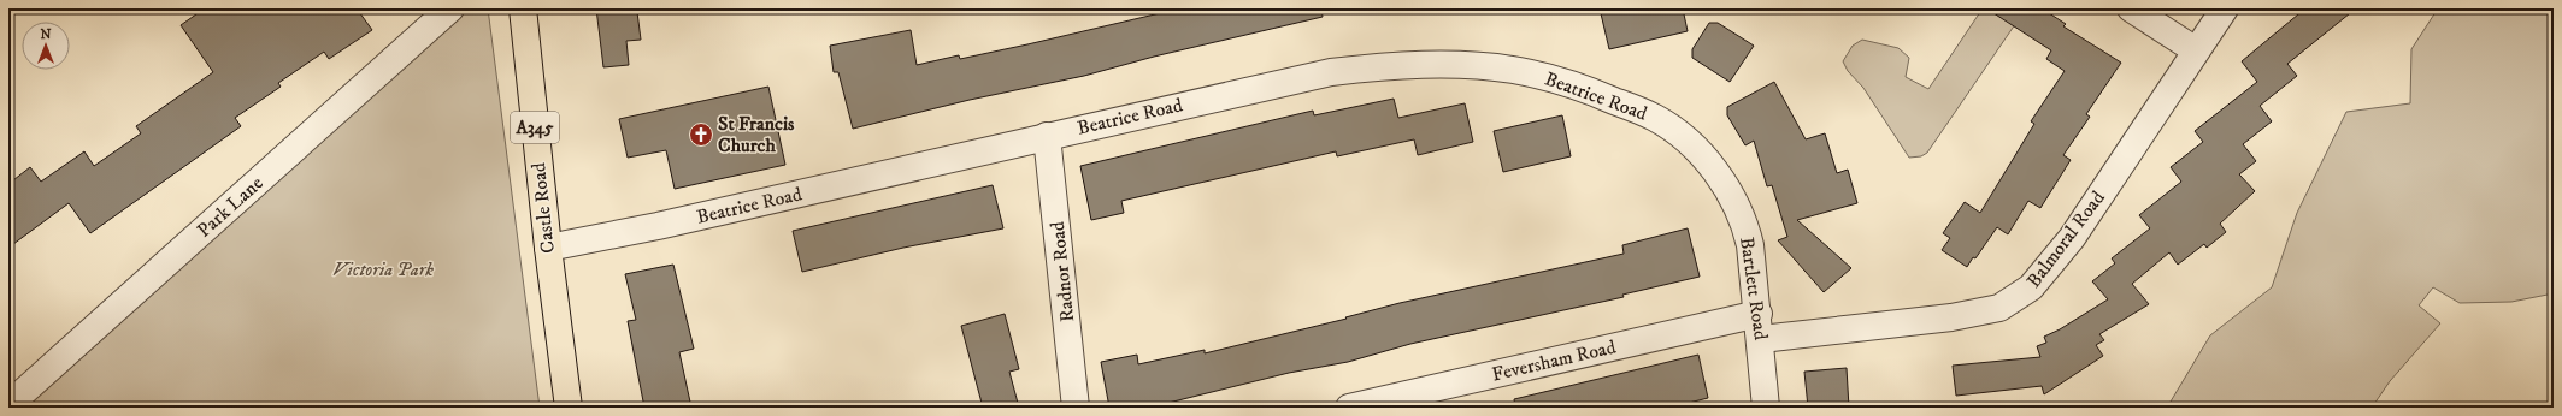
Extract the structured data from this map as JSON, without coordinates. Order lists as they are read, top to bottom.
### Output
{
  "streets": {
    "main road": ["A345", "Castle Road"],
    "street": [
      "Beatrice Road",
      "Park Lane",
      "Balmoral Road",
      "Radnor Road",
      "Bartlett Road",
      "Feversham Road"
    ]
  },
  "crossings": [
    ["Beatrice Road", "Castle Road"],
    ["Beatrice Road", "Radnor Road"],
    ["Beatrice Road", "Bartlett Road"],
    ["Balmoral Road", "Bartlett Road"],
    ["Balmoral Road", "Feversham Road"],
    ["Bartlett Road", "Feversham Road"]
  ],
  "parks": ["Victoria Park"],
  "places": {
    "church": ["St Francis Church"]
  },
  "north": "top"
}
